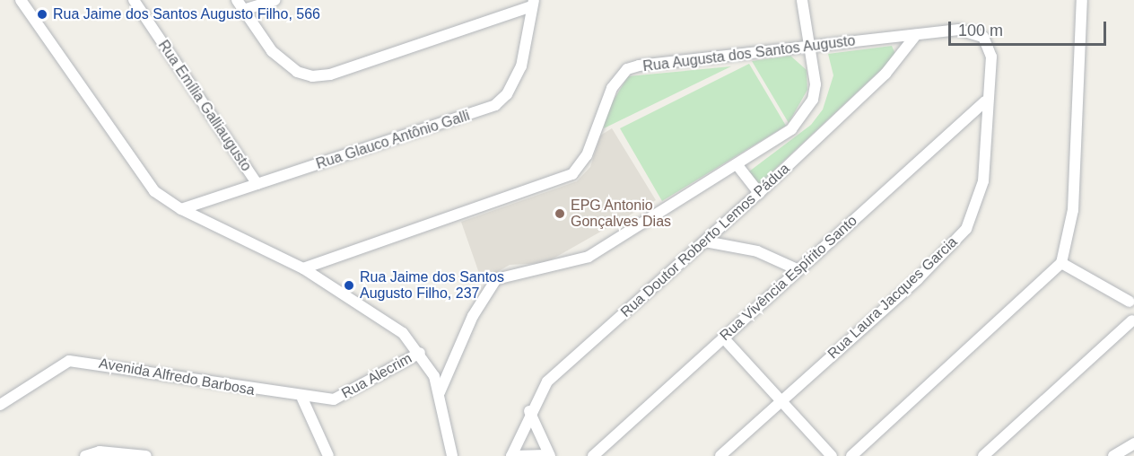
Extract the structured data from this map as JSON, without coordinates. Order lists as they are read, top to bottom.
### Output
{
  "streets": {
    "street": [
      "Rua Augusta dos Santos Augusto",
      "Rua Emília Galliaugusto",
      "Rua Glauco Antônio Galli",
      "Rua Doutor Roberto Lemos Pádua",
      "Rua Vivência Espírito Santo",
      "Rua Laura Jacques Garcia",
      "Rua Alecrim",
      "Avenida Alfredo Barbosa"
    ]
  },
  "crossings": [
    ["Rua Augusta dos Santos Augusto", "Rua Doutor Roberto Lemos Pádua"],
    ["Rua Augusta dos Santos Augusto", "Rua Laura Jacques Garcia"],
    ["Rua Emília Galliaugusto", "Rua Glauco Antônio Galli"],
    ["Rua Vivência Espírito Santo", "Rua Laura Jacques Garcia"],
    ["Rua Alecrim", "Avenida Alfredo Barbosa"]
  ],
  "places": ["Rua Jaime dos Santos Augusto Filho, 566", "EPG Antonio Gonçalves Dias", "Rua Jaime dos Santos Augusto Filho, 237"],
  "scale_bar": "100 m"
}
